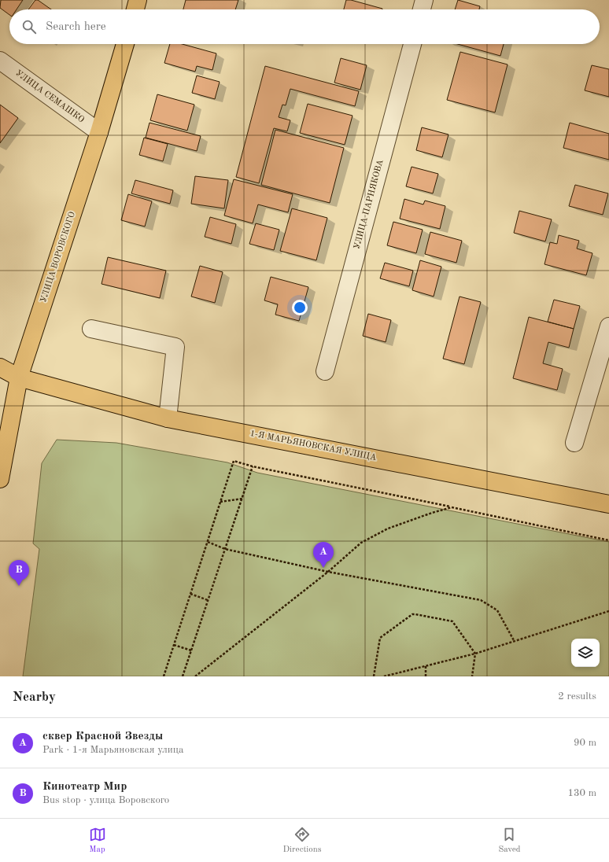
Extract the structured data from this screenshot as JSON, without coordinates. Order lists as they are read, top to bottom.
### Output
{
  "streets": {
    "main road": ["УЛИЦА ВОРОВСКОГО", "1-Я МАРЬЯНОВСКАЯ УЛИЦА"],
    "street": ["УЛИЦА СЕМАШКО", "УЛИЦА ПАРНЯКОВА"]
  },
  "crossings": [
    ["УЛИЦА СЕМАШКО", "УЛИЦА ВОРОВСКОГО"],
    ["УЛИЦА ВОРОВСКОГО", "1-Я МАРЬЯНОВСКАЯ УЛИЦА"]
  ],
  "page": {
    "search": "Search here",
    "pins": ["A", "B"],
    "heading": ["Nearby", "2 results"],
    "list": [
      {
        "mark": "A",
        "name": "сквер Красной Звезды",
        "note": "Park · 1-я Марьяновская улица",
        "value": "90 m"
      },
      {
        "mark": "B",
        "name": "Кинотеатр Мир",
        "note": "Bus stop · улица Воровского",
        "value": "130 m"
      }
    ],
    "nav": ["Map", "Directions", "Saved"]
  }
}
